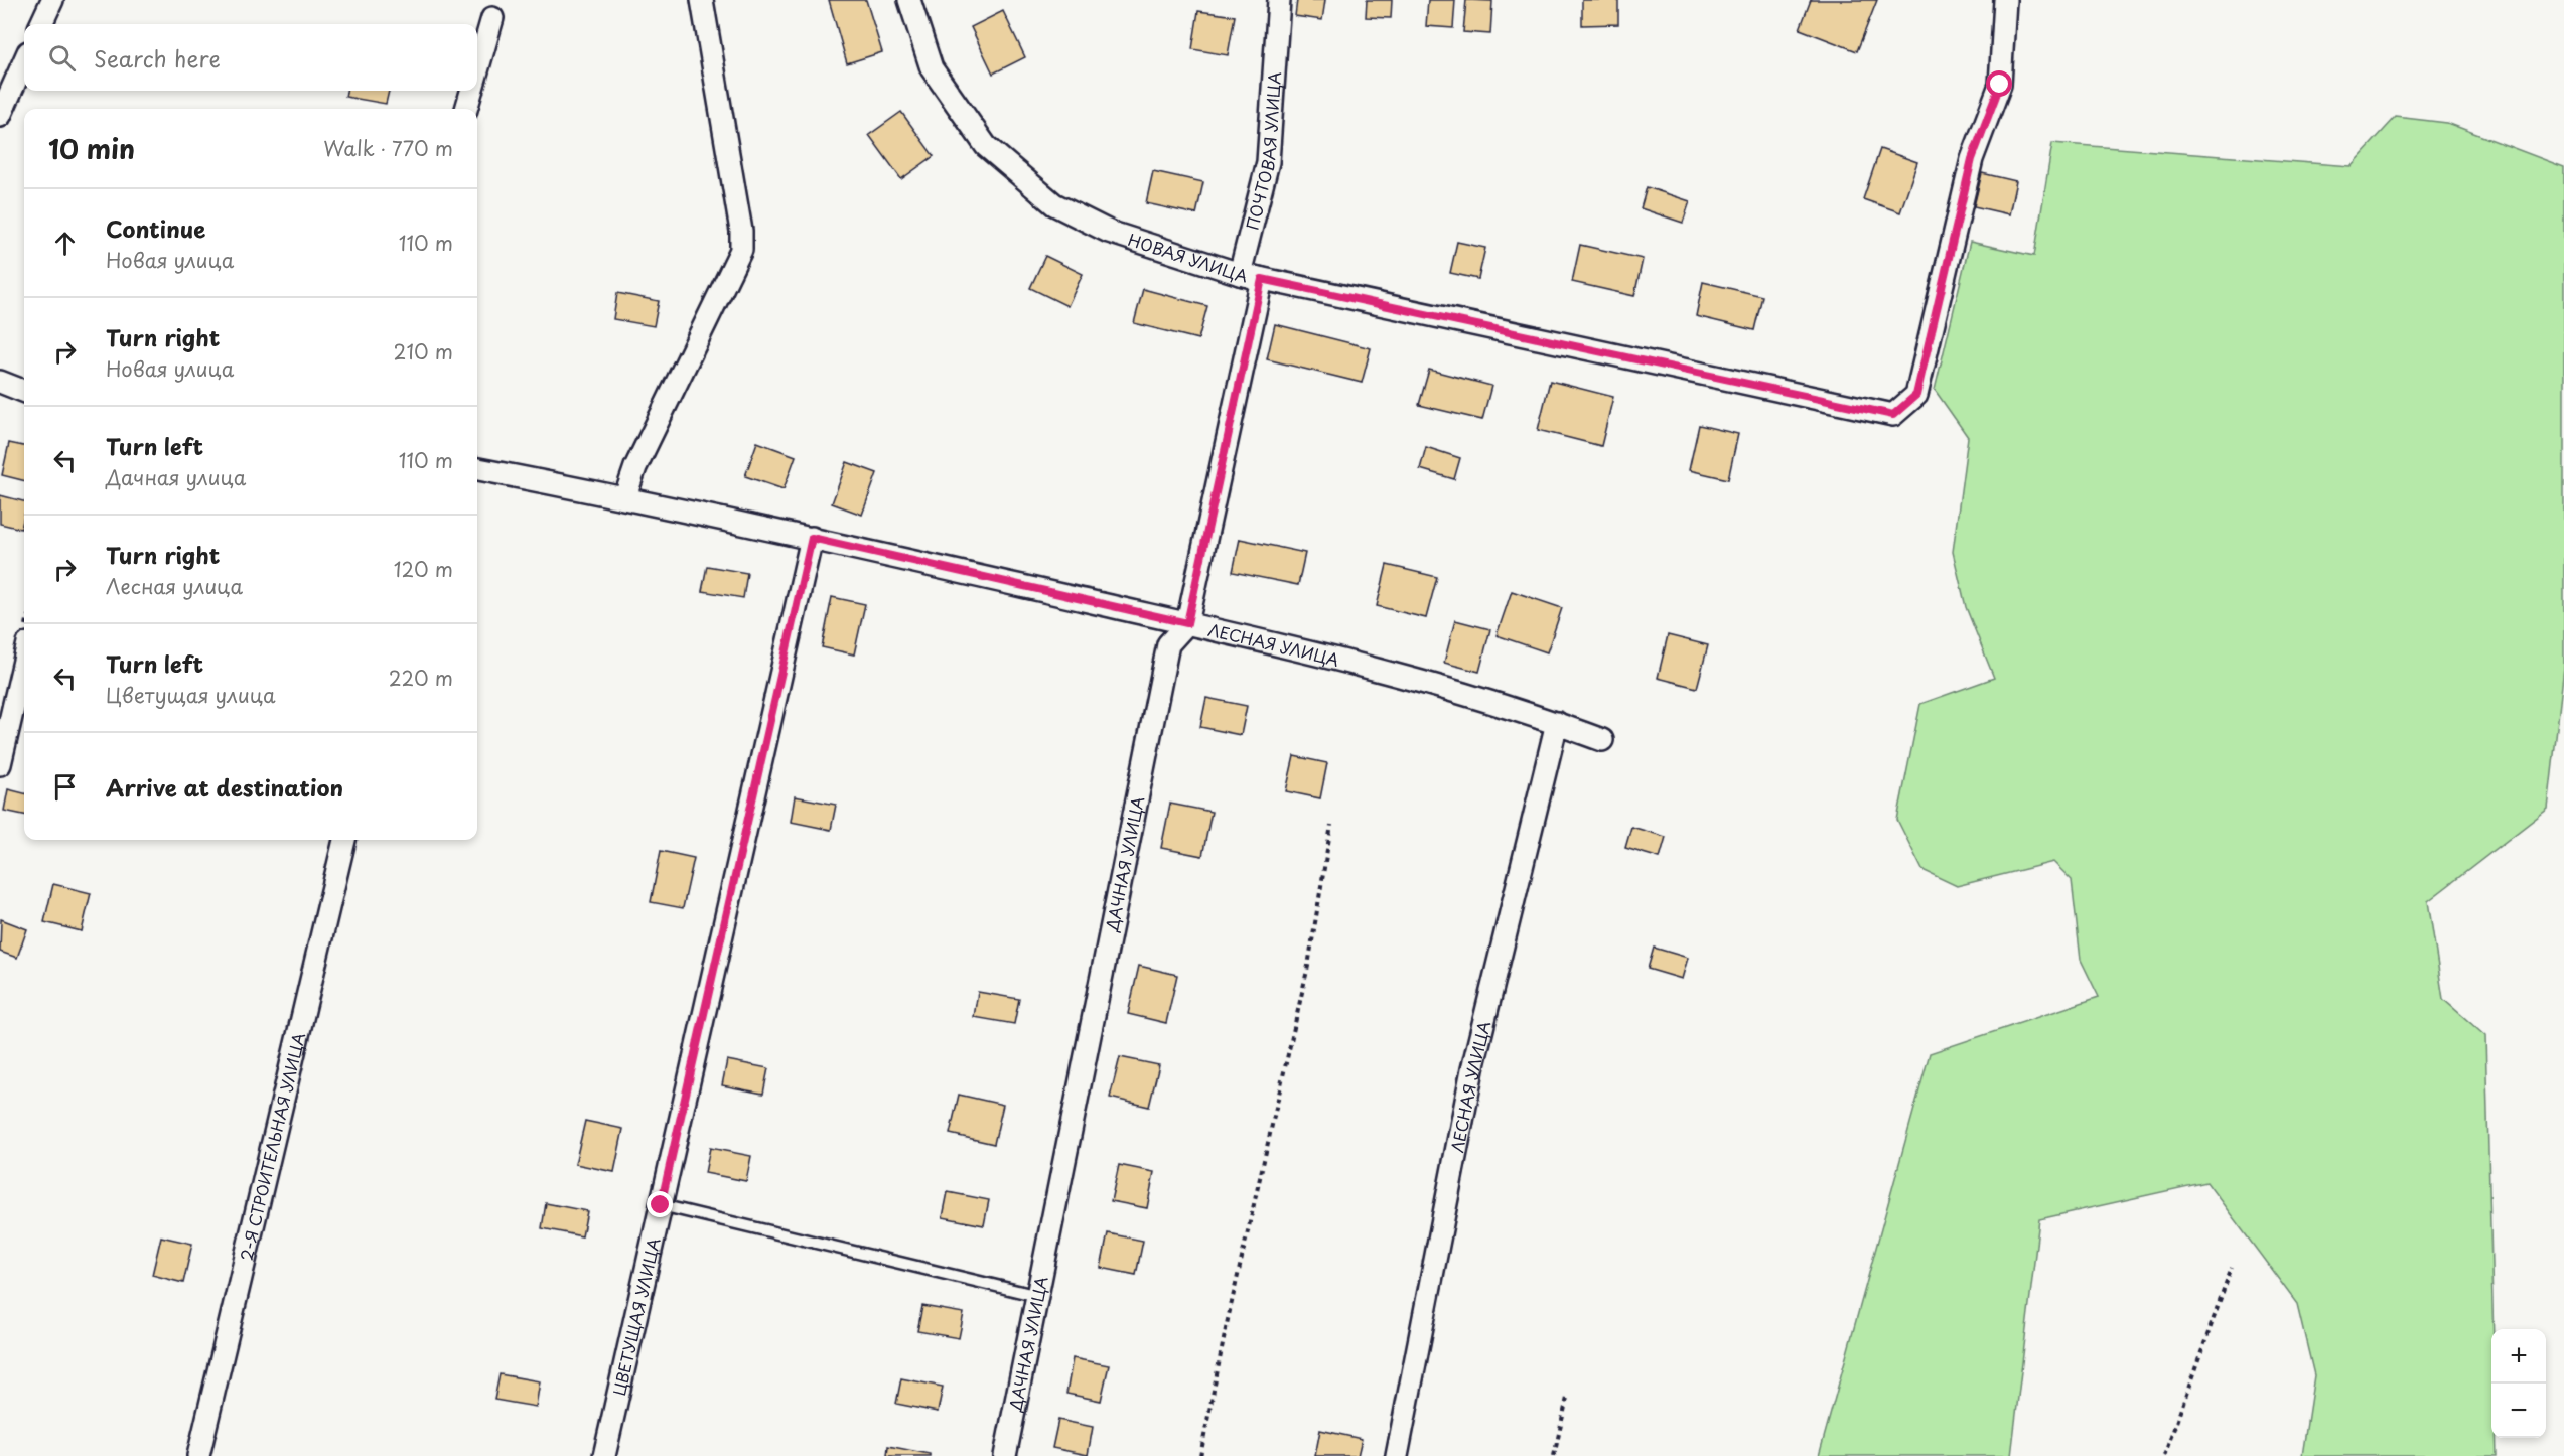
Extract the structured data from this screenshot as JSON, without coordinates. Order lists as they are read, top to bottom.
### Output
{
  "streets": {
    "street": [
      "ПОЧТОВАЯ УЛИЦА",
      "НОВАЯ УЛИЦА",
      "ЛЕСНАЯ УЛИЦА",
      "ДАЧНАЯ УЛИЦА",
      "2-Я СТРОИТЕЛЬНАЯ УЛИЦА",
      "ЦВЕТУЩАЯ УЛИЦА"
    ]
  },
  "crossings": [
    ["ПОЧТОВАЯ УЛИЦА", "НОВАЯ УЛИЦА"],
    ["НОВАЯ УЛИЦА", "ДАЧНАЯ УЛИЦА"],
    ["ЛЕСНАЯ УЛИЦА", "ДАЧНАЯ УЛИЦА"],
    ["ЛЕСНАЯ УЛИЦА", "ЦВЕТУЩАЯ УЛИЦА"]
  ],
  "page": {
    "search": "Search here",
    "heading": ["10 min", "Walk · 770 m"],
    "list": [
      ["Continue", "Новая улица", "110 m"],
      ["Turn right", "Новая улица", "210 m"],
      ["Turn left", "Дачная улица", "110 m"],
      ["Turn right", "Лесная улица", "120 m"],
      ["Turn left", "Цветущая улица", "220 m"],
      "Arrive at destination"
    ],
    "map_buttons": ["+", "−"]
  }
}
